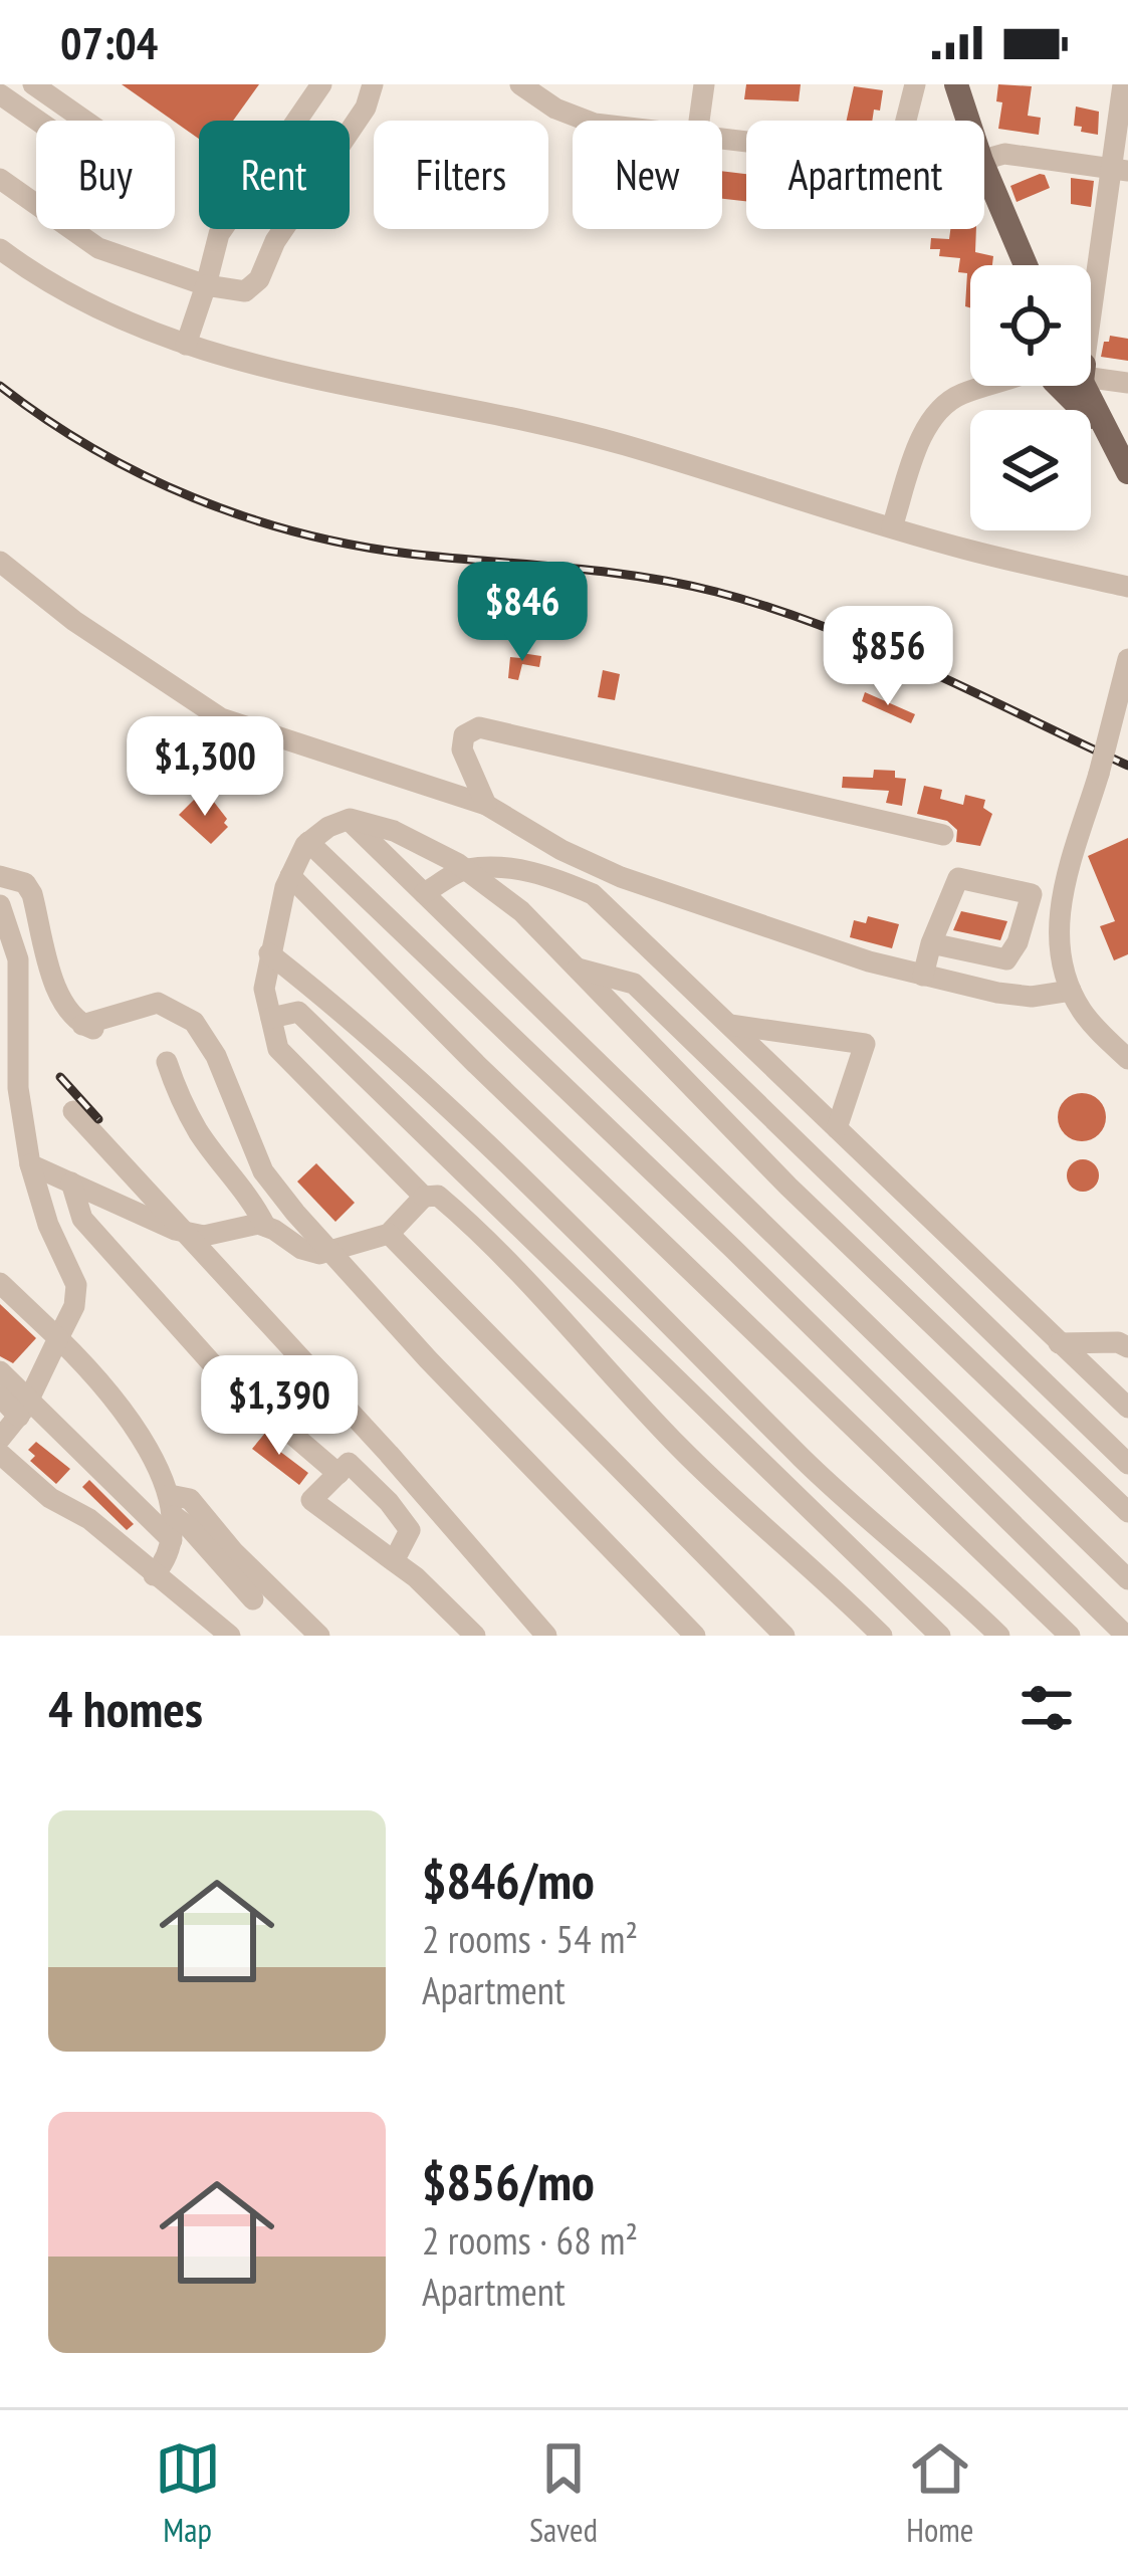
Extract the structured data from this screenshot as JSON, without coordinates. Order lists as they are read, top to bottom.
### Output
{
  "page": {
    "status": "07:04",
    "chip": [
      "Buy",
      "Rent",
      "Filters",
      "New",
      "Apartment"
    ],
    "price": [
      "$846",
      "$856",
      "$1,300",
      "$1,390"
    ],
    "heading": "4 homes",
    "list": [
      {
        "name": "$846/mo",
        "note": "2 rooms · 54 m² · Apartment"
      },
      {
        "name": "$856/mo",
        "note": "2 rooms · 68 m² · Apartment"
      }
    ],
    "tabs": ["Map", "Saved", "Home"]
  }
}
